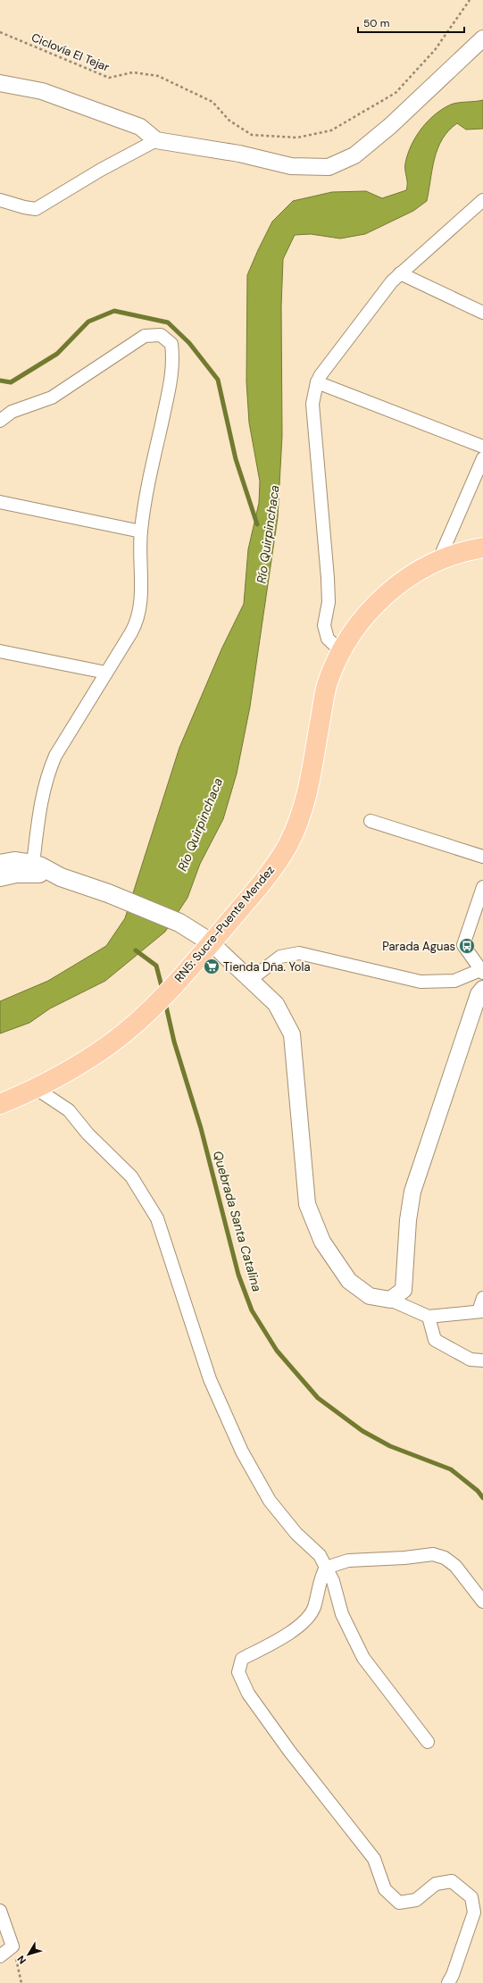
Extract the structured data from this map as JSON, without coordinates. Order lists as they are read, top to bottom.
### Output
{
  "streets": {
    "highway": ["RN5: Sucre-Puente Mendez"],
    "path": ["Ciclovía El Tejar"]
  },
  "water": ["Río Quirpinchaca", "Quebrada Santa Catalina"],
  "places": {
    "bus stop": ["Parada Aguas"],
    "supermarket": ["Tienda Dña. Yola"]
  },
  "scale_bar": "50 m",
  "north": "bottom left"
}
